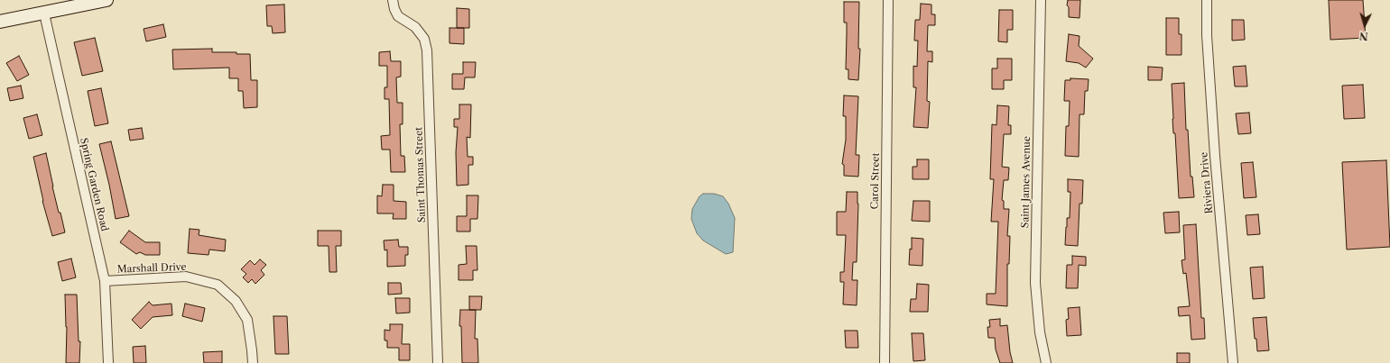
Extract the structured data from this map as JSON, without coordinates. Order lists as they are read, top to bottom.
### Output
{
  "streets": {
    "street": [
      "Saint Thomas Street",
      "Carol Street",
      "Saint James Avenue",
      "Riviera Drive",
      "Spring Garden Road",
      "Marshall Drive"
    ]
  },
  "crossings": [
    ["Spring Garden Road", "Marshall Drive"]
  ],
  "north": "bottom"
}
